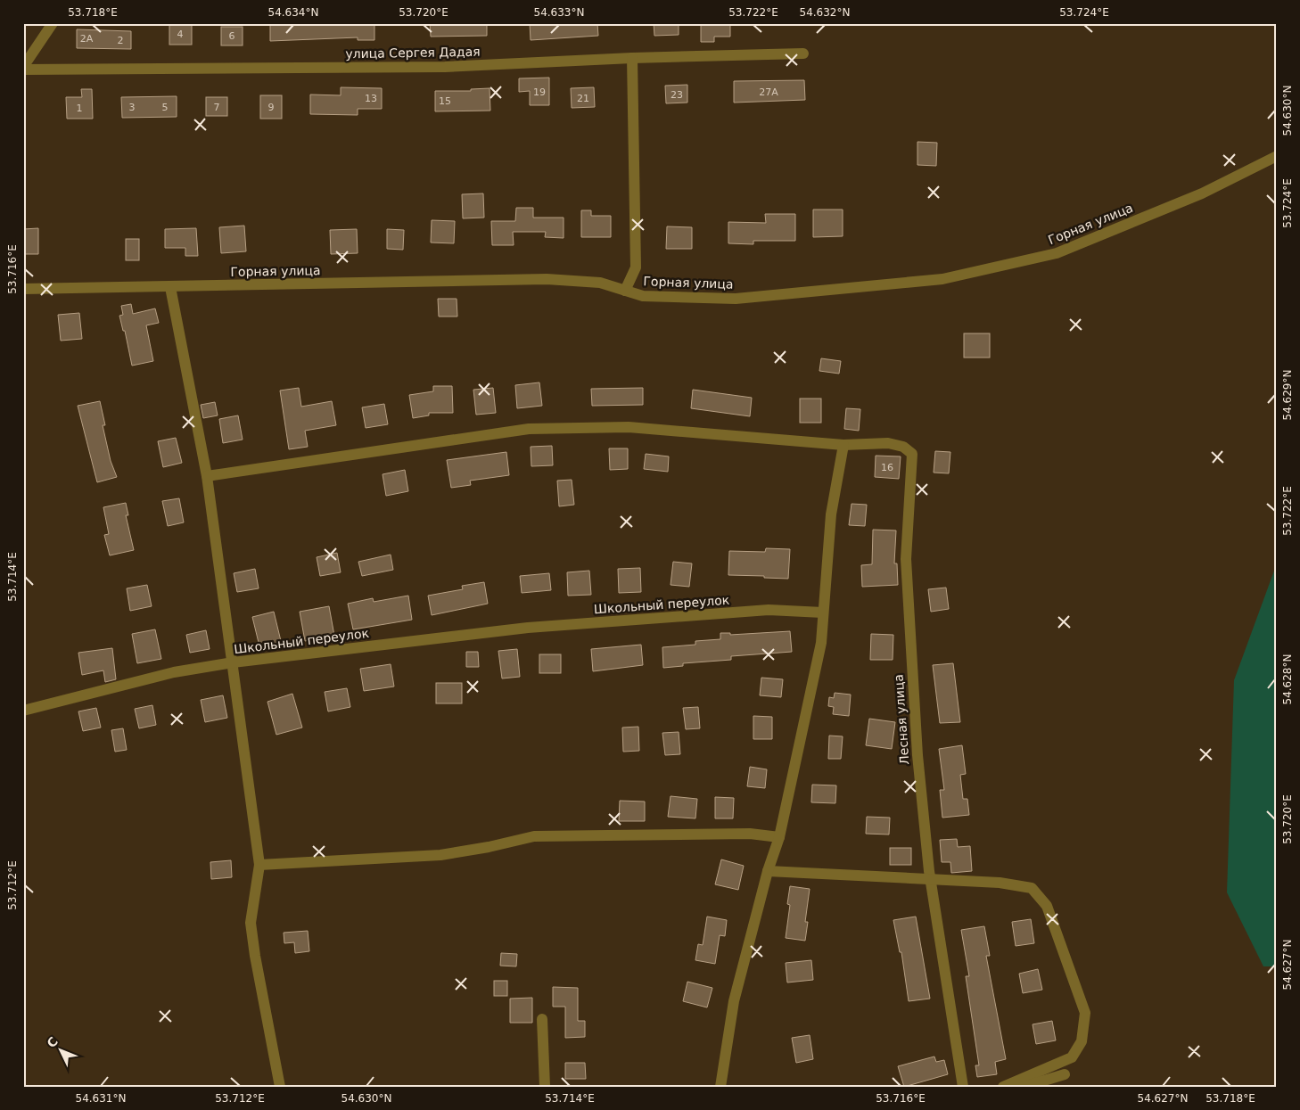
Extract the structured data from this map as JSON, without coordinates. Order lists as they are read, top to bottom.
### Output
{
  "streets": {
    "street": [
      "улица Сергея Дадая",
      "Горная улица",
      "Школьный переулок",
      "Лесная улица"
    ]
  },
  "house_numbers": [
    "4",
    "6",
    "2А",
    "2",
    "19",
    "27А",
    "23",
    "13",
    "21",
    "15",
    "3",
    "5",
    "7",
    "9",
    "1",
    "16"
  ],
  "north": "top left",
  "coordinates": [
    "53.718°E",
    "54.634°N",
    "53.720°E",
    "54.633°N",
    "53.722°E",
    "54.632°N",
    "53.724°E",
    "54.630°N",
    "53.716°E",
    "54.629°N",
    "53.714°E",
    "54.628°N",
    "53.712°E",
    "54.627°N",
    "54.631°N"
  ]
}
